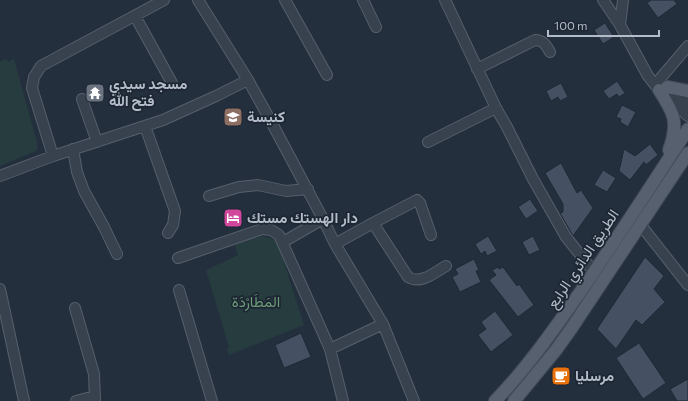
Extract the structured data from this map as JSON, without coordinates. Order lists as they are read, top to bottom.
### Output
{
  "streets": {
    "main road": ["الطريق الدائري الرابع"]
  },
  "parks": ["المَطَارْدَة"],
  "places": {
    "temple": ["مسجد سيدي فتح الله"],
    "school or university": ["كنيسة"],
    "hotel": ["دار الهستك مستك"],
    "cafe": ["مرسليا"]
  },
  "scale_bar": "100 m"
}
